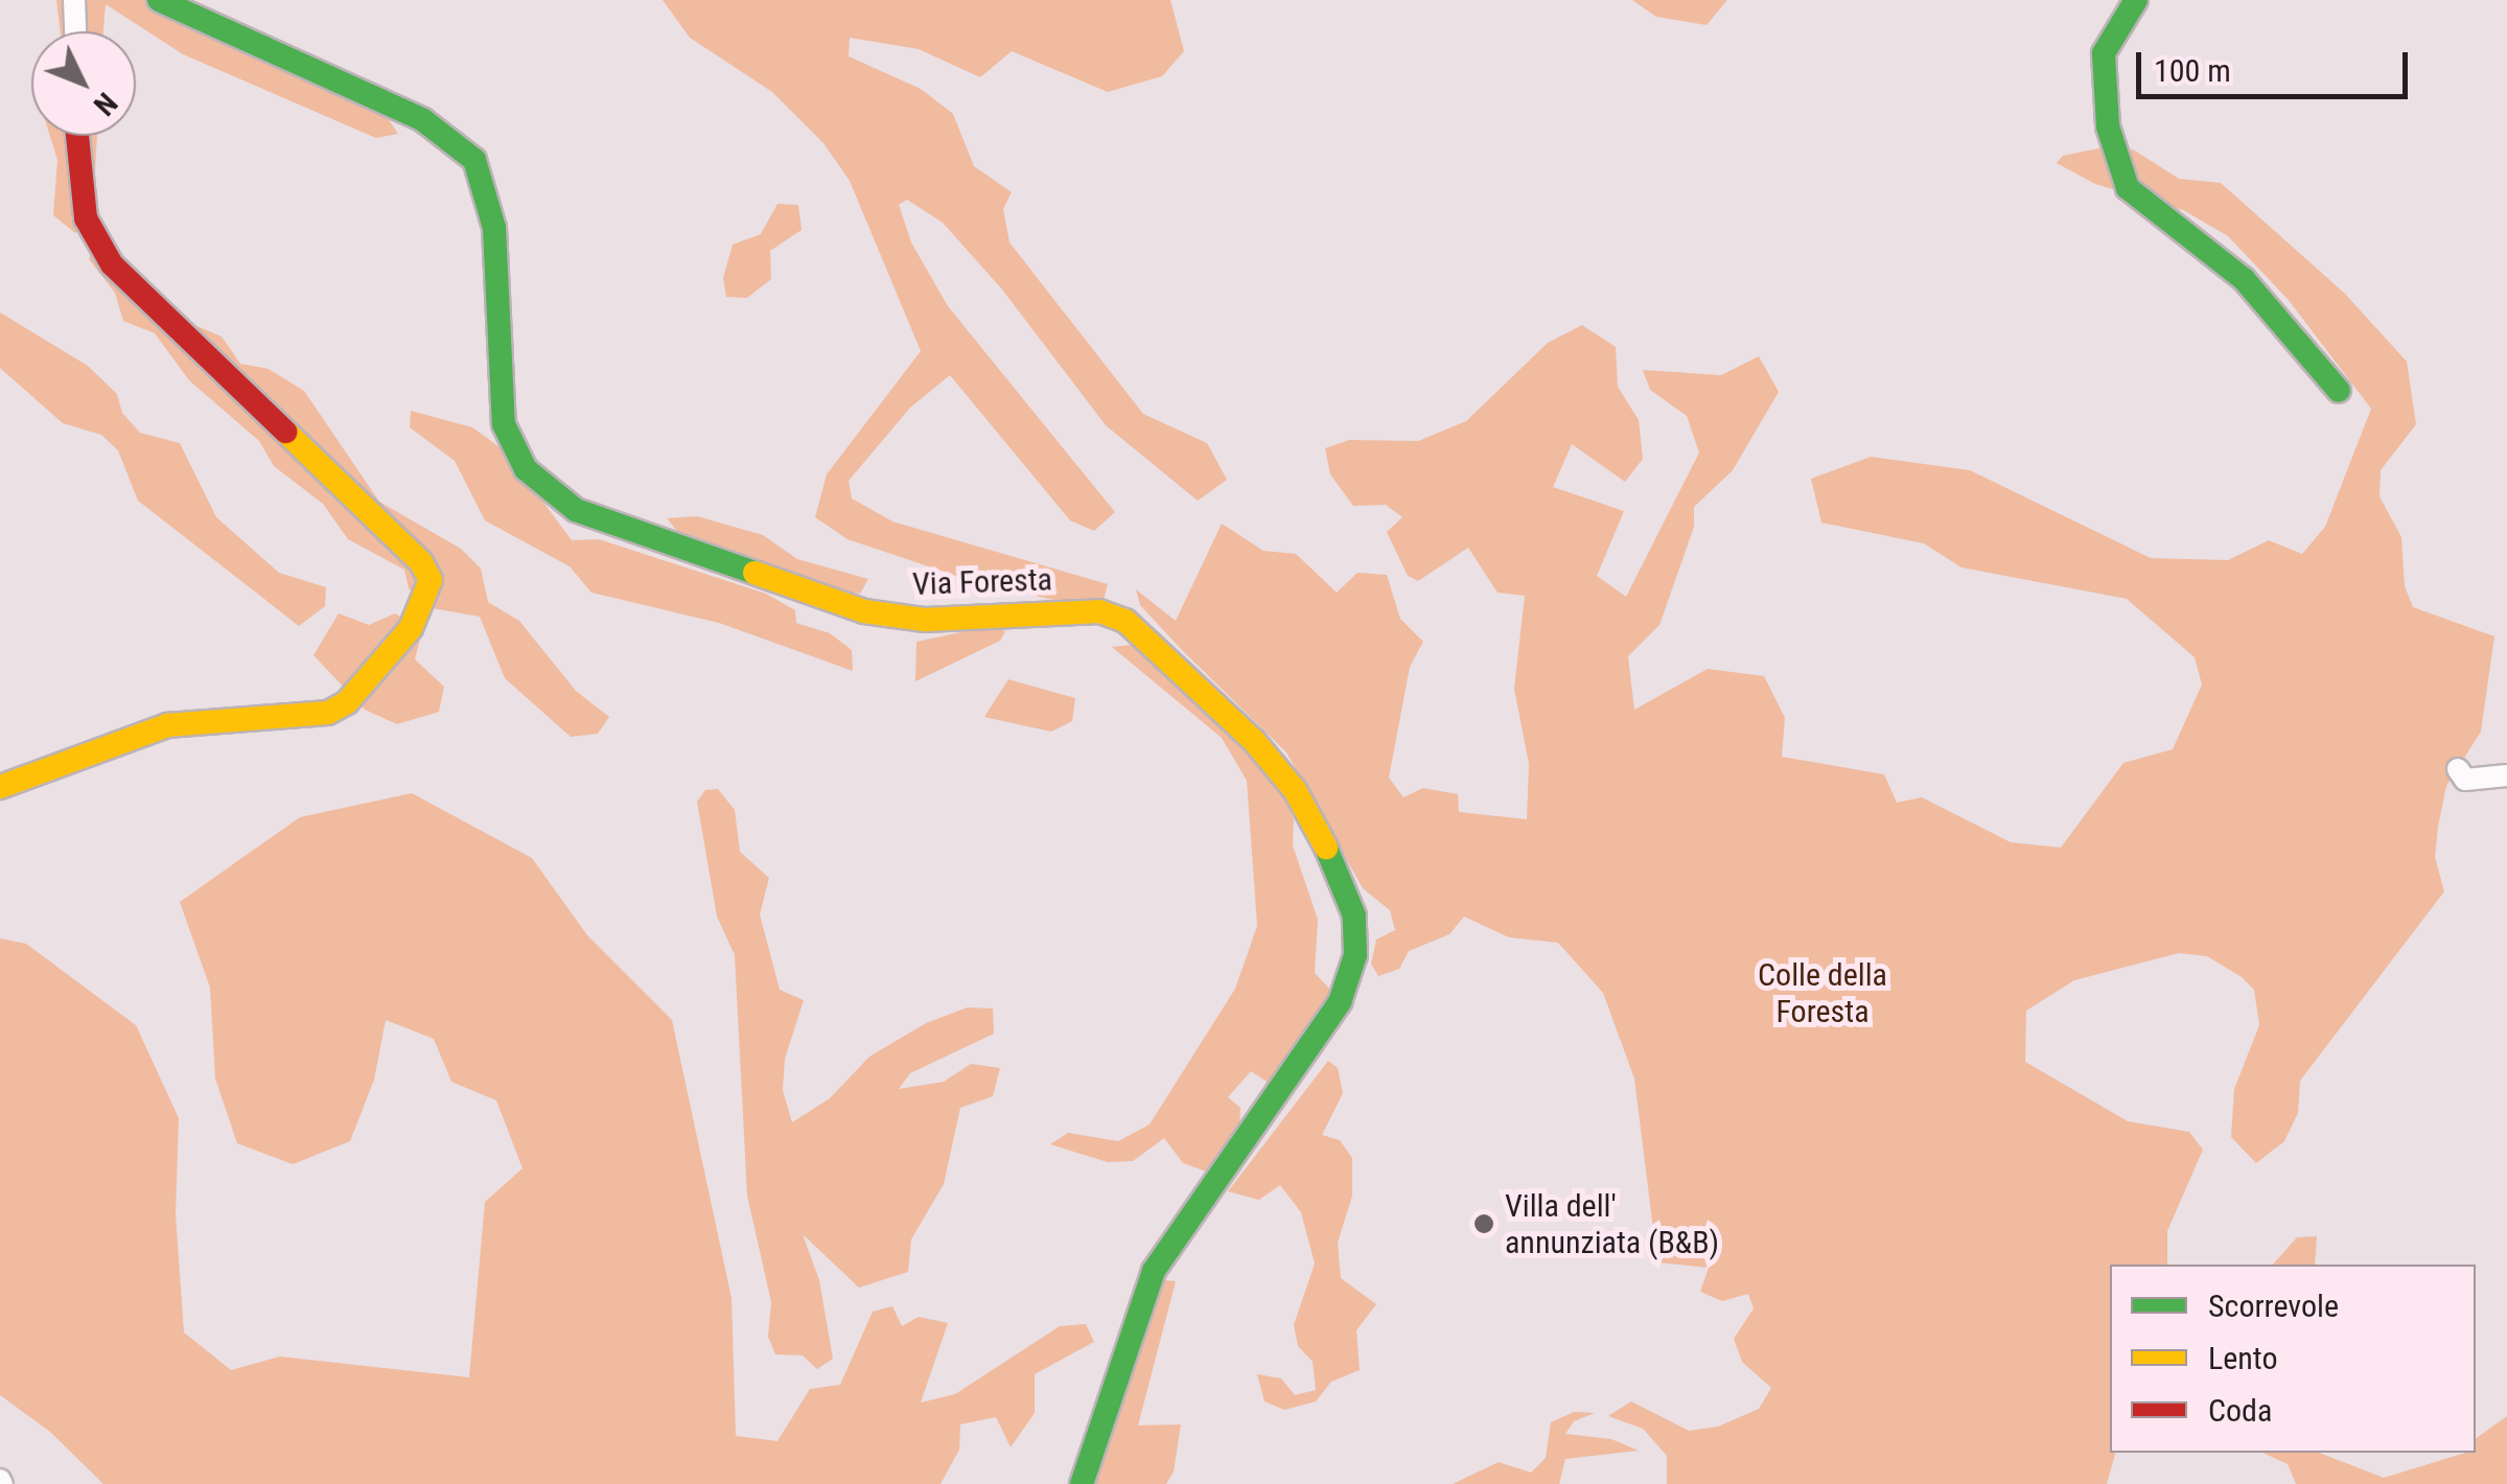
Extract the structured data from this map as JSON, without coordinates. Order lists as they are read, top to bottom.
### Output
{
  "streets": {
    "main road": ["Via Foresta"]
  },
  "parks": ["Colle della Foresta"],
  "places": ["Villa dell' annunziata (B&B)"],
  "legend": ["Scorrevole", "Lento", "Coda"],
  "scale_bar": "100 m",
  "north": "bottom right"
}
